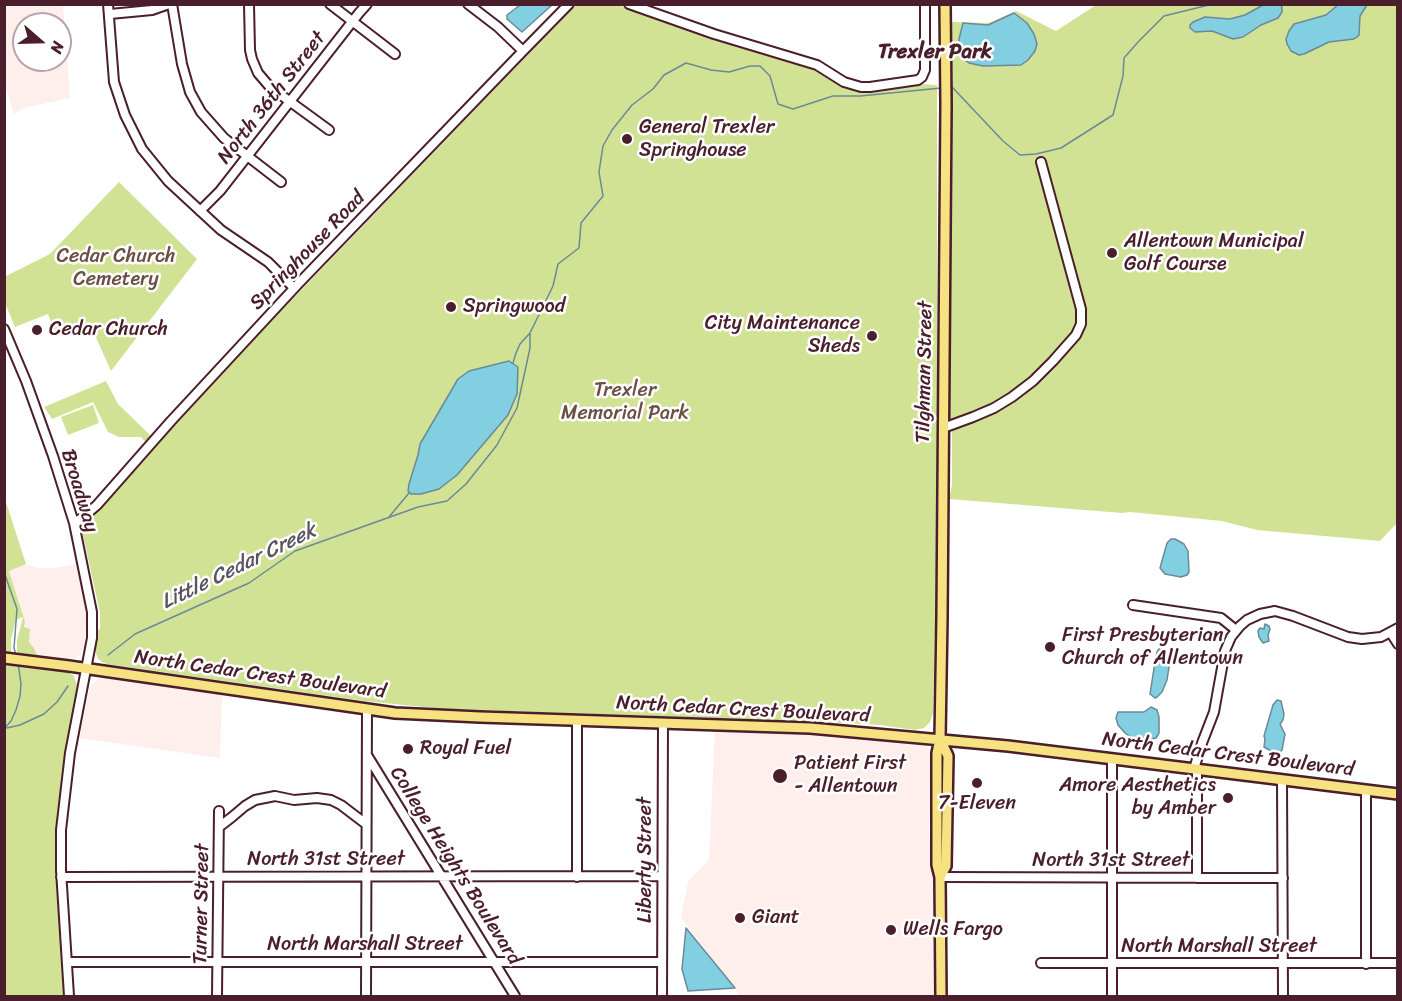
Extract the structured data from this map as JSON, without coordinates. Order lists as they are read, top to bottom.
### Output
{
  "streets": {
    "main road": ["Tilghman Street", "North Cedar Crest Boulevard"],
    "street": [
      "North 36th Street",
      "Springhouse Road",
      "Broadway",
      "North 31st Street",
      "Liberty Street",
      "College Heights Boulevard",
      "Turner Street",
      "North Marshall Street"
    ]
  },
  "crossings": [
    ["Springhouse Road", "Broadway"],
    ["Tilghman Street", "North Cedar Crest Boulevard"],
    ["Tilghman Street", "North 31st Street"],
    ["Broadway", "North Cedar Crest Boulevard"],
    ["Broadway", "North 31st Street"],
    ["Broadway", "North Marshall Street"],
    ["North Cedar Crest Boulevard", "Liberty Street"],
    ["North 31st Street", "Liberty Street"],
    ["North 31st Street", "College Heights Boulevard"],
    ["North 31st Street", "Turner Street"],
    ["Liberty Street", "North Marshall Street"],
    ["College Heights Boulevard", "North Marshall Street"],
    ["Turner Street", "North Marshall Street"]
  ],
  "districts": ["Trexler Park"],
  "water": ["Little Cedar Creek"],
  "parks": ["Cedar Church Cemetery", "Trexler Memorial Park"],
  "places": [
    "General Trexler Springhouse",
    "Allentown Municipal Golf Course",
    "Springwood",
    "Cedar Church",
    "City Maintenance Sheds",
    "First Presbyterian Church of Allentown",
    "Royal Fuel",
    "Patient First - Allentown",
    "7-Eleven",
    "Amore Aesthetics by Amber",
    "Giant",
    "Wells Fargo"
  ],
  "north": "right"
}
